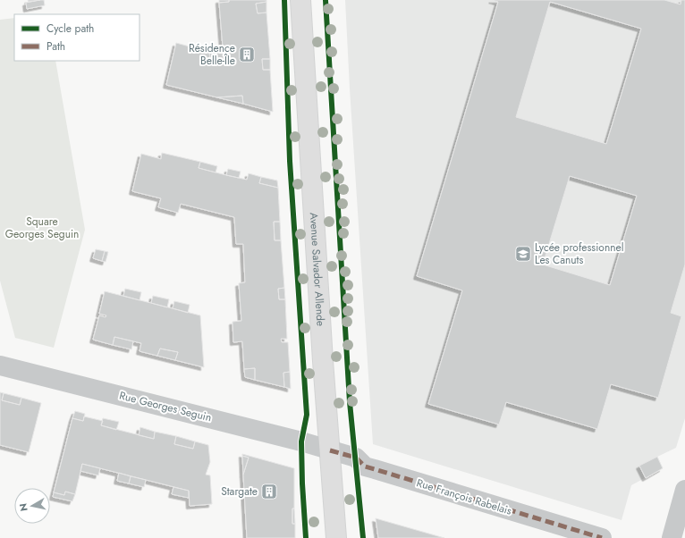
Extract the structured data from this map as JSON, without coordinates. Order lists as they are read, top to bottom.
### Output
{
  "streets": {
    "main road": ["Avenue Salvador Allende"],
    "street": ["Rue Georges Seguin", "Rue François Rabelais"]
  },
  "crossings": [
    ["Avenue Salvador Allende", "Rue Georges Seguin"],
    ["Avenue Salvador Allende", "Rue François Rabelais"],
    ["Rue Georges Seguin", "Rue François Rabelais"]
  ],
  "parks": ["Square Georges Seguin"],
  "places": {
    "building": ["Résidence Belle-Île", "Stargate"],
    "school or university": ["Lycée professionnel Les Canuts"]
  },
  "legend": ["Cycle path", "Path"],
  "north": "left"
}
